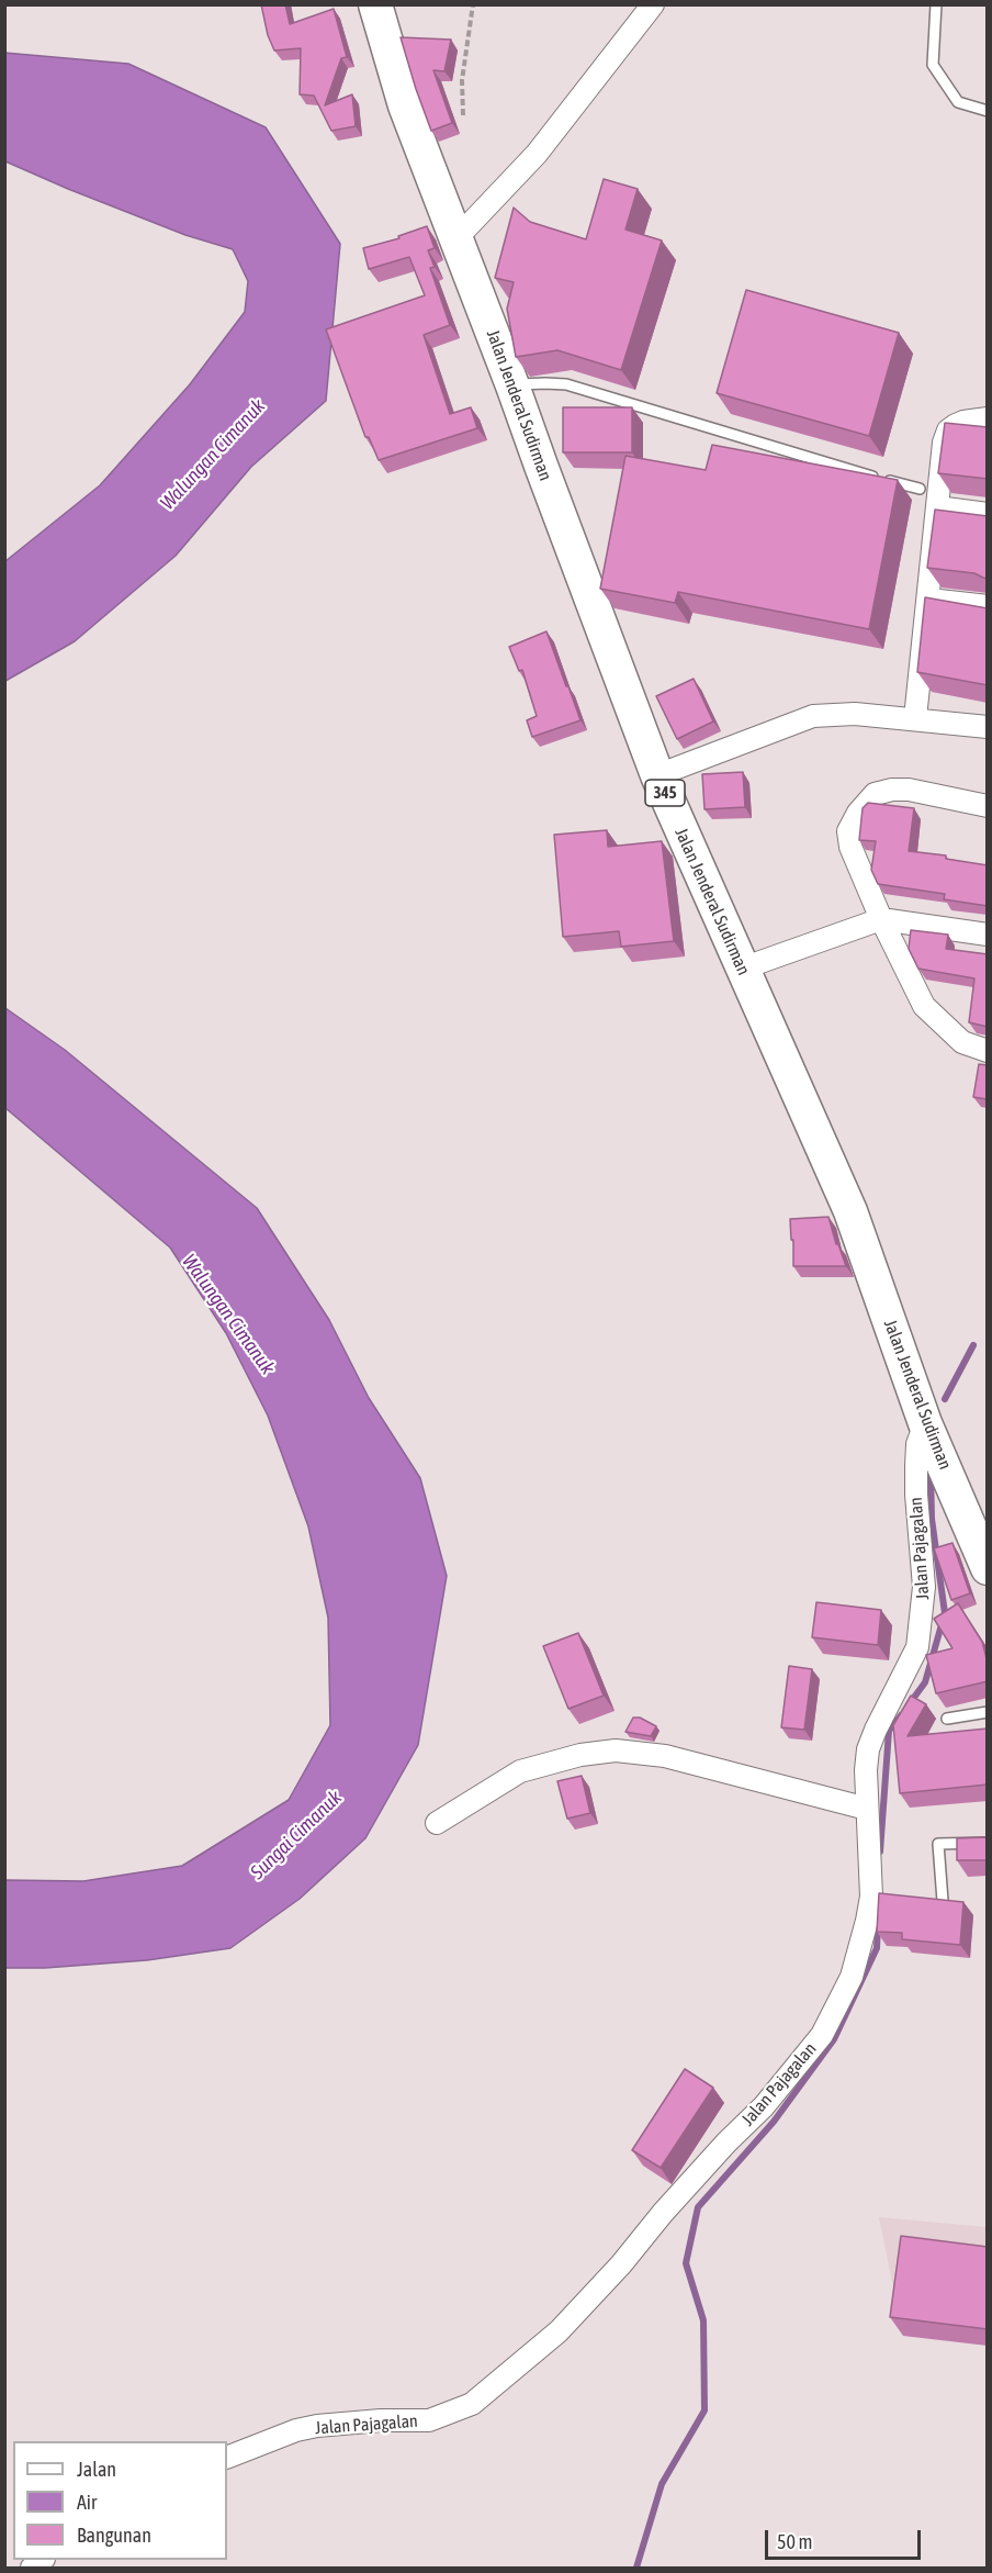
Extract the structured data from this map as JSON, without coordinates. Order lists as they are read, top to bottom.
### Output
{
  "streets": {
    "main road": ["Jalan Jenderal Sudirman", "345"],
    "street": ["Jalan Pajagalan"]
  },
  "crossings": [
    ["Jalan Jenderal Sudirman", "Jalan Pajagalan"]
  ],
  "water": ["Walungan Cimanuk", "Sungai Cimanuk"],
  "legend": ["Jalan", "Air", "Bangunan"],
  "scale_bar": "50 m"
}
